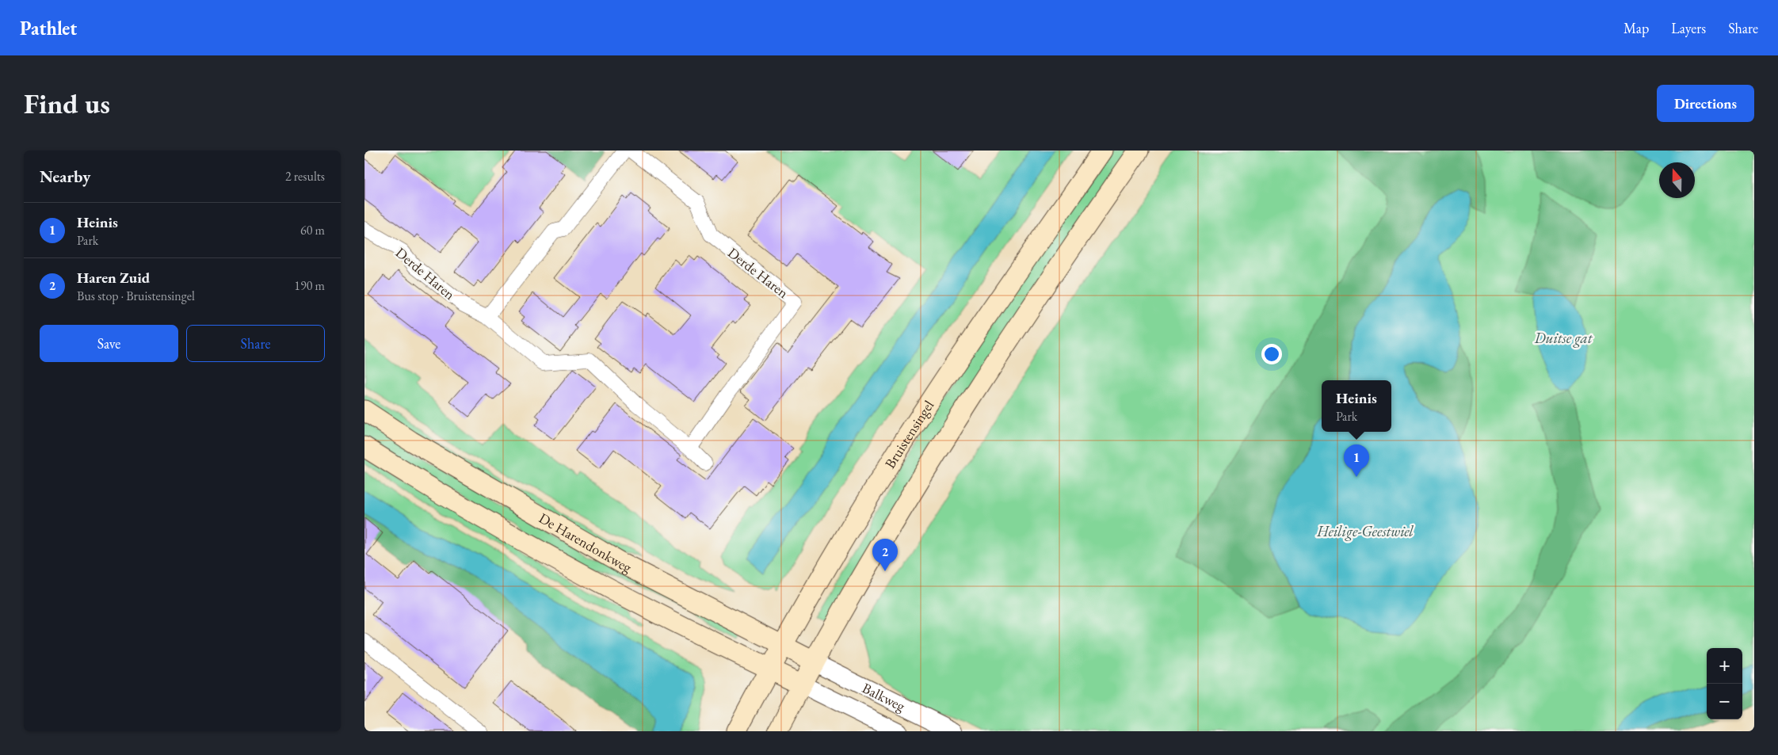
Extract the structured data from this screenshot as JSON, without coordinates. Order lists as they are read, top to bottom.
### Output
{
  "streets": {
    "main road": ["Bruistensingel", "De Harendonkweg"],
    "street": ["Derde Haren", "Balkweg"]
  },
  "crossings": [
    ["Bruistensingel", "De Harendonkweg"],
    ["De Harendonkweg", "Balkweg"]
  ],
  "water": ["Duitse gat", "Heilige-Geestwiel"],
  "north": "top",
  "page": {
    "header": "Pathlet",
    "nav": ["Map", "Layers", "Share"],
    "buttons": [
      "Directions",
      ["Save", "Share"]
    ],
    "title": "Find us",
    "heading": ["Nearby", "2 results"],
    "list": [
      {
        "mark": "1",
        "name": "Heinis",
        "note": "Park",
        "value": "60 m"
      },
      {
        "mark": "2",
        "name": "Haren Zuid",
        "note": "Bus stop · Bruistensingel",
        "value": "190 m"
      }
    ],
    "popup": ["Heinis", "Park"],
    "pins": ["1", "2"],
    "map_buttons": ["+", "−"]
  }
}
